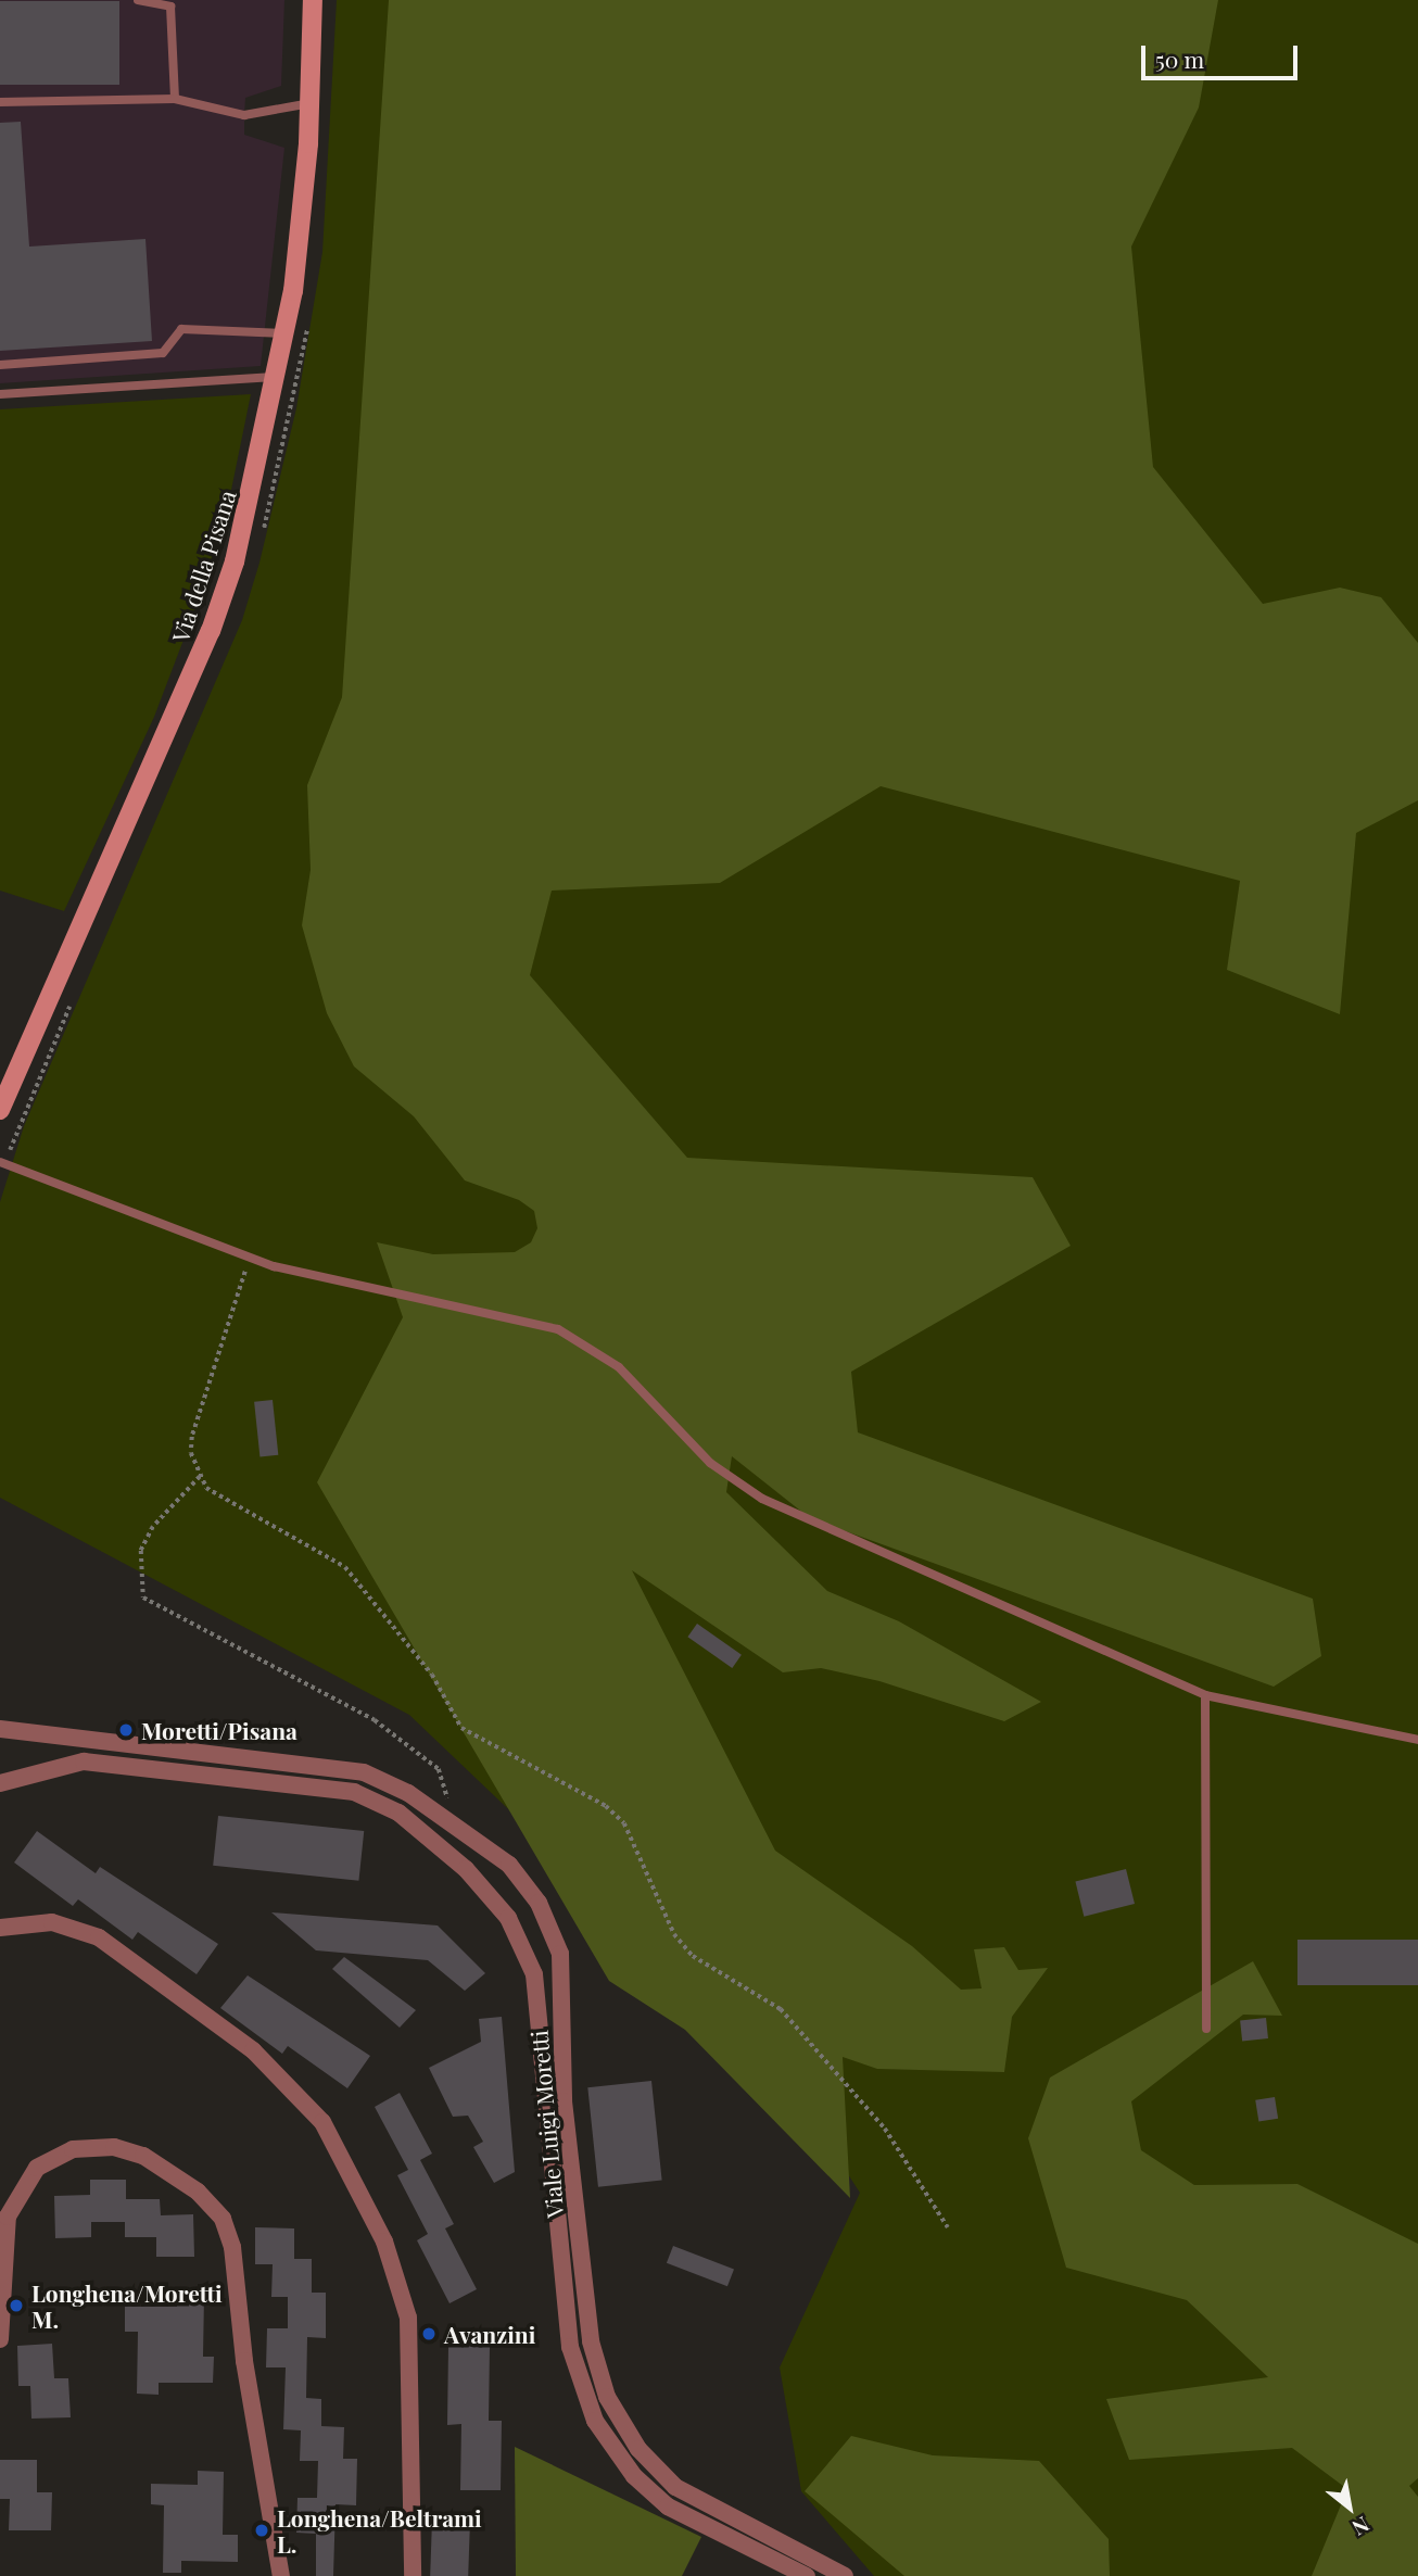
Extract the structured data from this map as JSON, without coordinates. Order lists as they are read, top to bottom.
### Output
{
  "streets": {
    "main road": ["Via della Pisana"],
    "street": ["Viale Luigi Moretti"]
  },
  "places": [
    "Moretti/Pisana",
    "Longhena/Moretti M.",
    "Avanzini",
    "Longhena/Beltrami L."
  ],
  "scale_bar": "50 m",
  "north": "bottom right"
}
